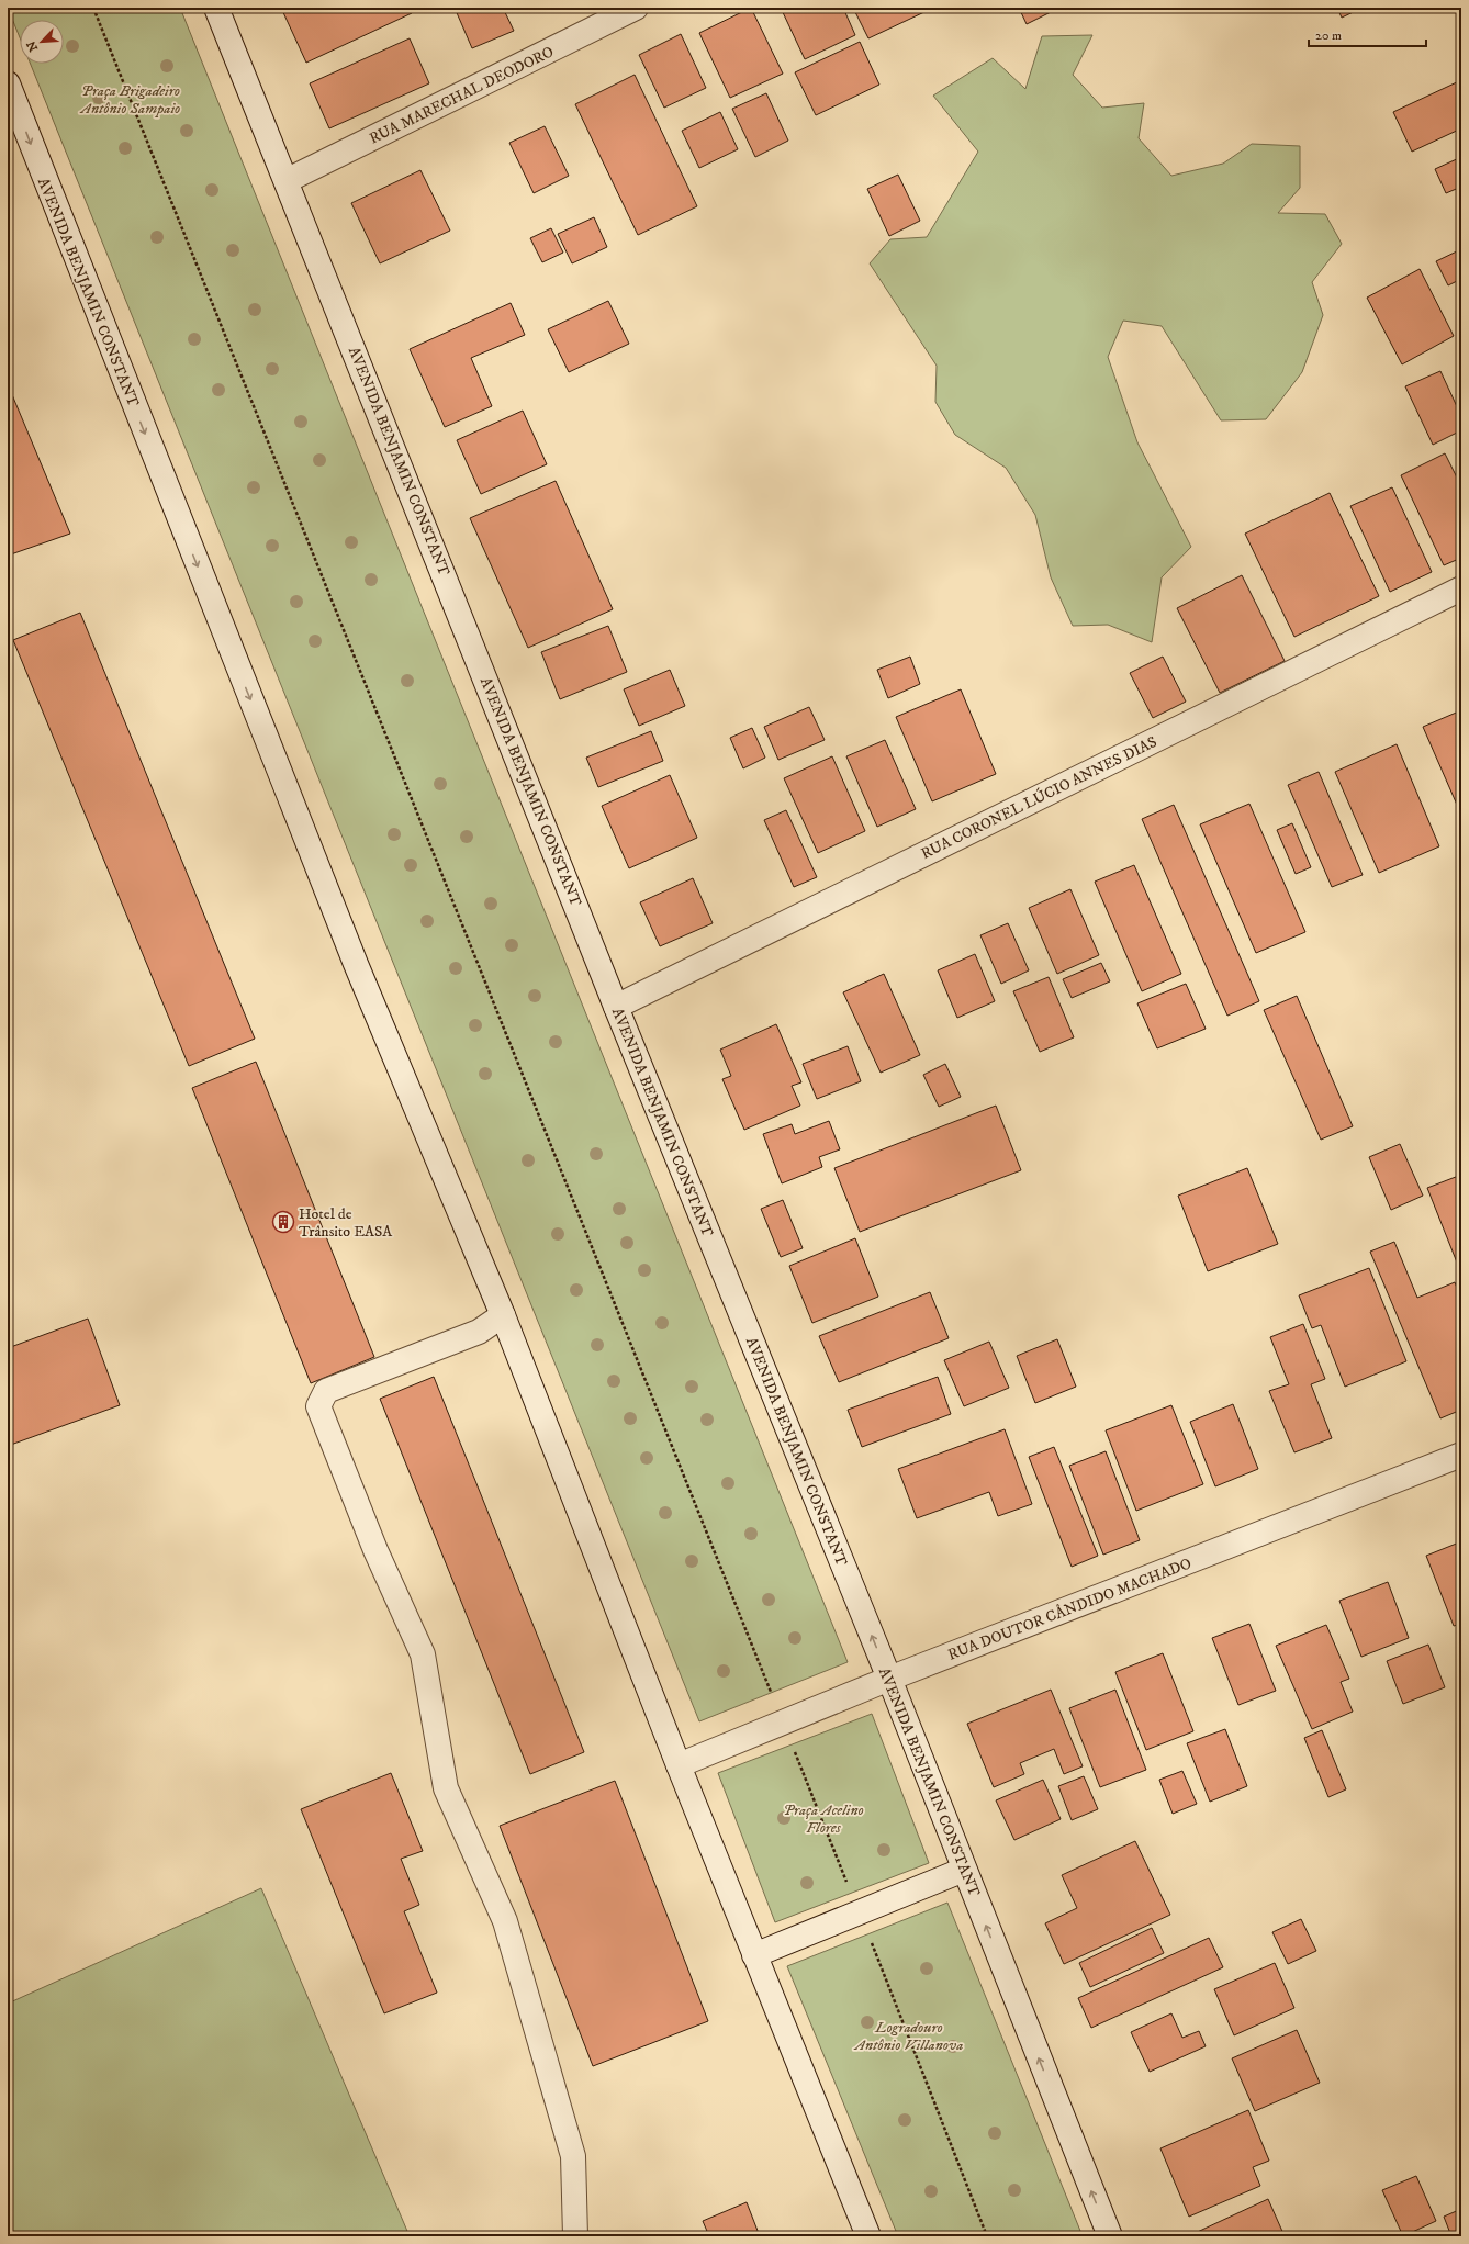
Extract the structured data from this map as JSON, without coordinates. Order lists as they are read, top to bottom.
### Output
{
  "streets": {
    "main road": [
      "RUA MARECHAL DEODORO",
      "AVENIDA BENJAMIN CONSTANT",
      "RUA CORONEL LÚCIO ANNES DIAS",
      "RUA DOUTOR CÂNDIDO MACHADO"
    ]
  },
  "crossings": [
    ["RUA MARECHAL DEODORO", "AVENIDA BENJAMIN CONSTANT"],
    ["AVENIDA BENJAMIN CONSTANT", "RUA CORONEL LÚCIO ANNES DIAS"],
    ["AVENIDA BENJAMIN CONSTANT", "RUA DOUTOR CÂNDIDO MACHADO"]
  ],
  "parks": ["Praça Brigadeiro Antônio Sampaio", "Praça Acelino Flores", "Logradouro Antônio Villanova"],
  "places": {
    "building": ["Hotel de Trânsito EASA"]
  },
  "scale_bar": "20 m",
  "north": "bottom left"
}
